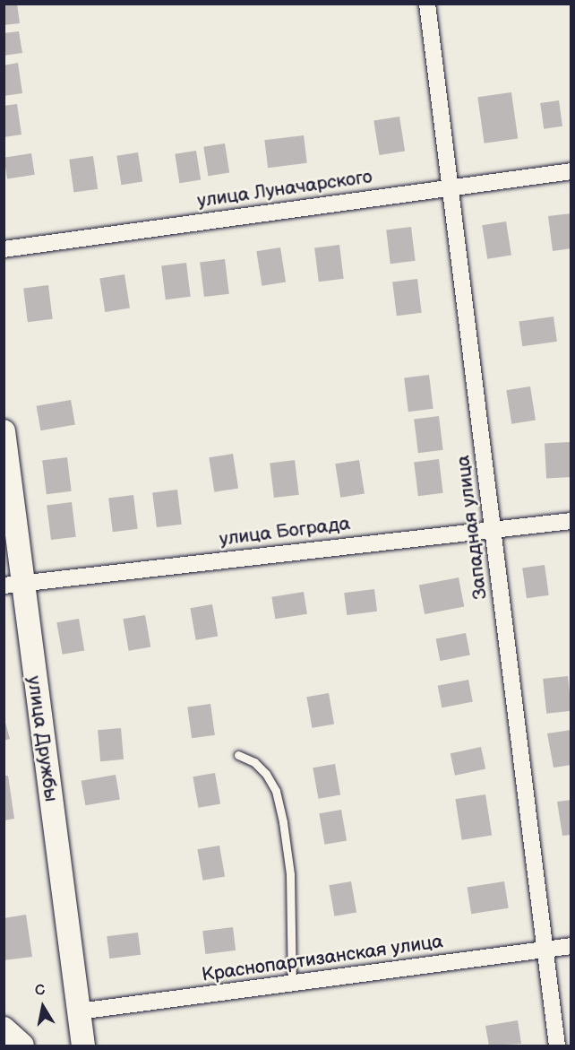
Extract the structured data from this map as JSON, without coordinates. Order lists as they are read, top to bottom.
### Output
{
  "streets": {
    "street": [
      "улица Луначарского",
      "Западная улица",
      "улица Бограда",
      "улица Дружбы",
      "Краснопартизанская улица"
    ]
  },
  "crossings": [
    ["улица Луначарского", "Западная улица"],
    ["Западная улица", "улица Бограда"],
    ["Западная улица", "Краснопартизанская улица"],
    ["улица Бограда", "улица Дружбы"],
    ["улица Дружбы", "Краснопартизанская улица"]
  ],
  "north": "top"
}
